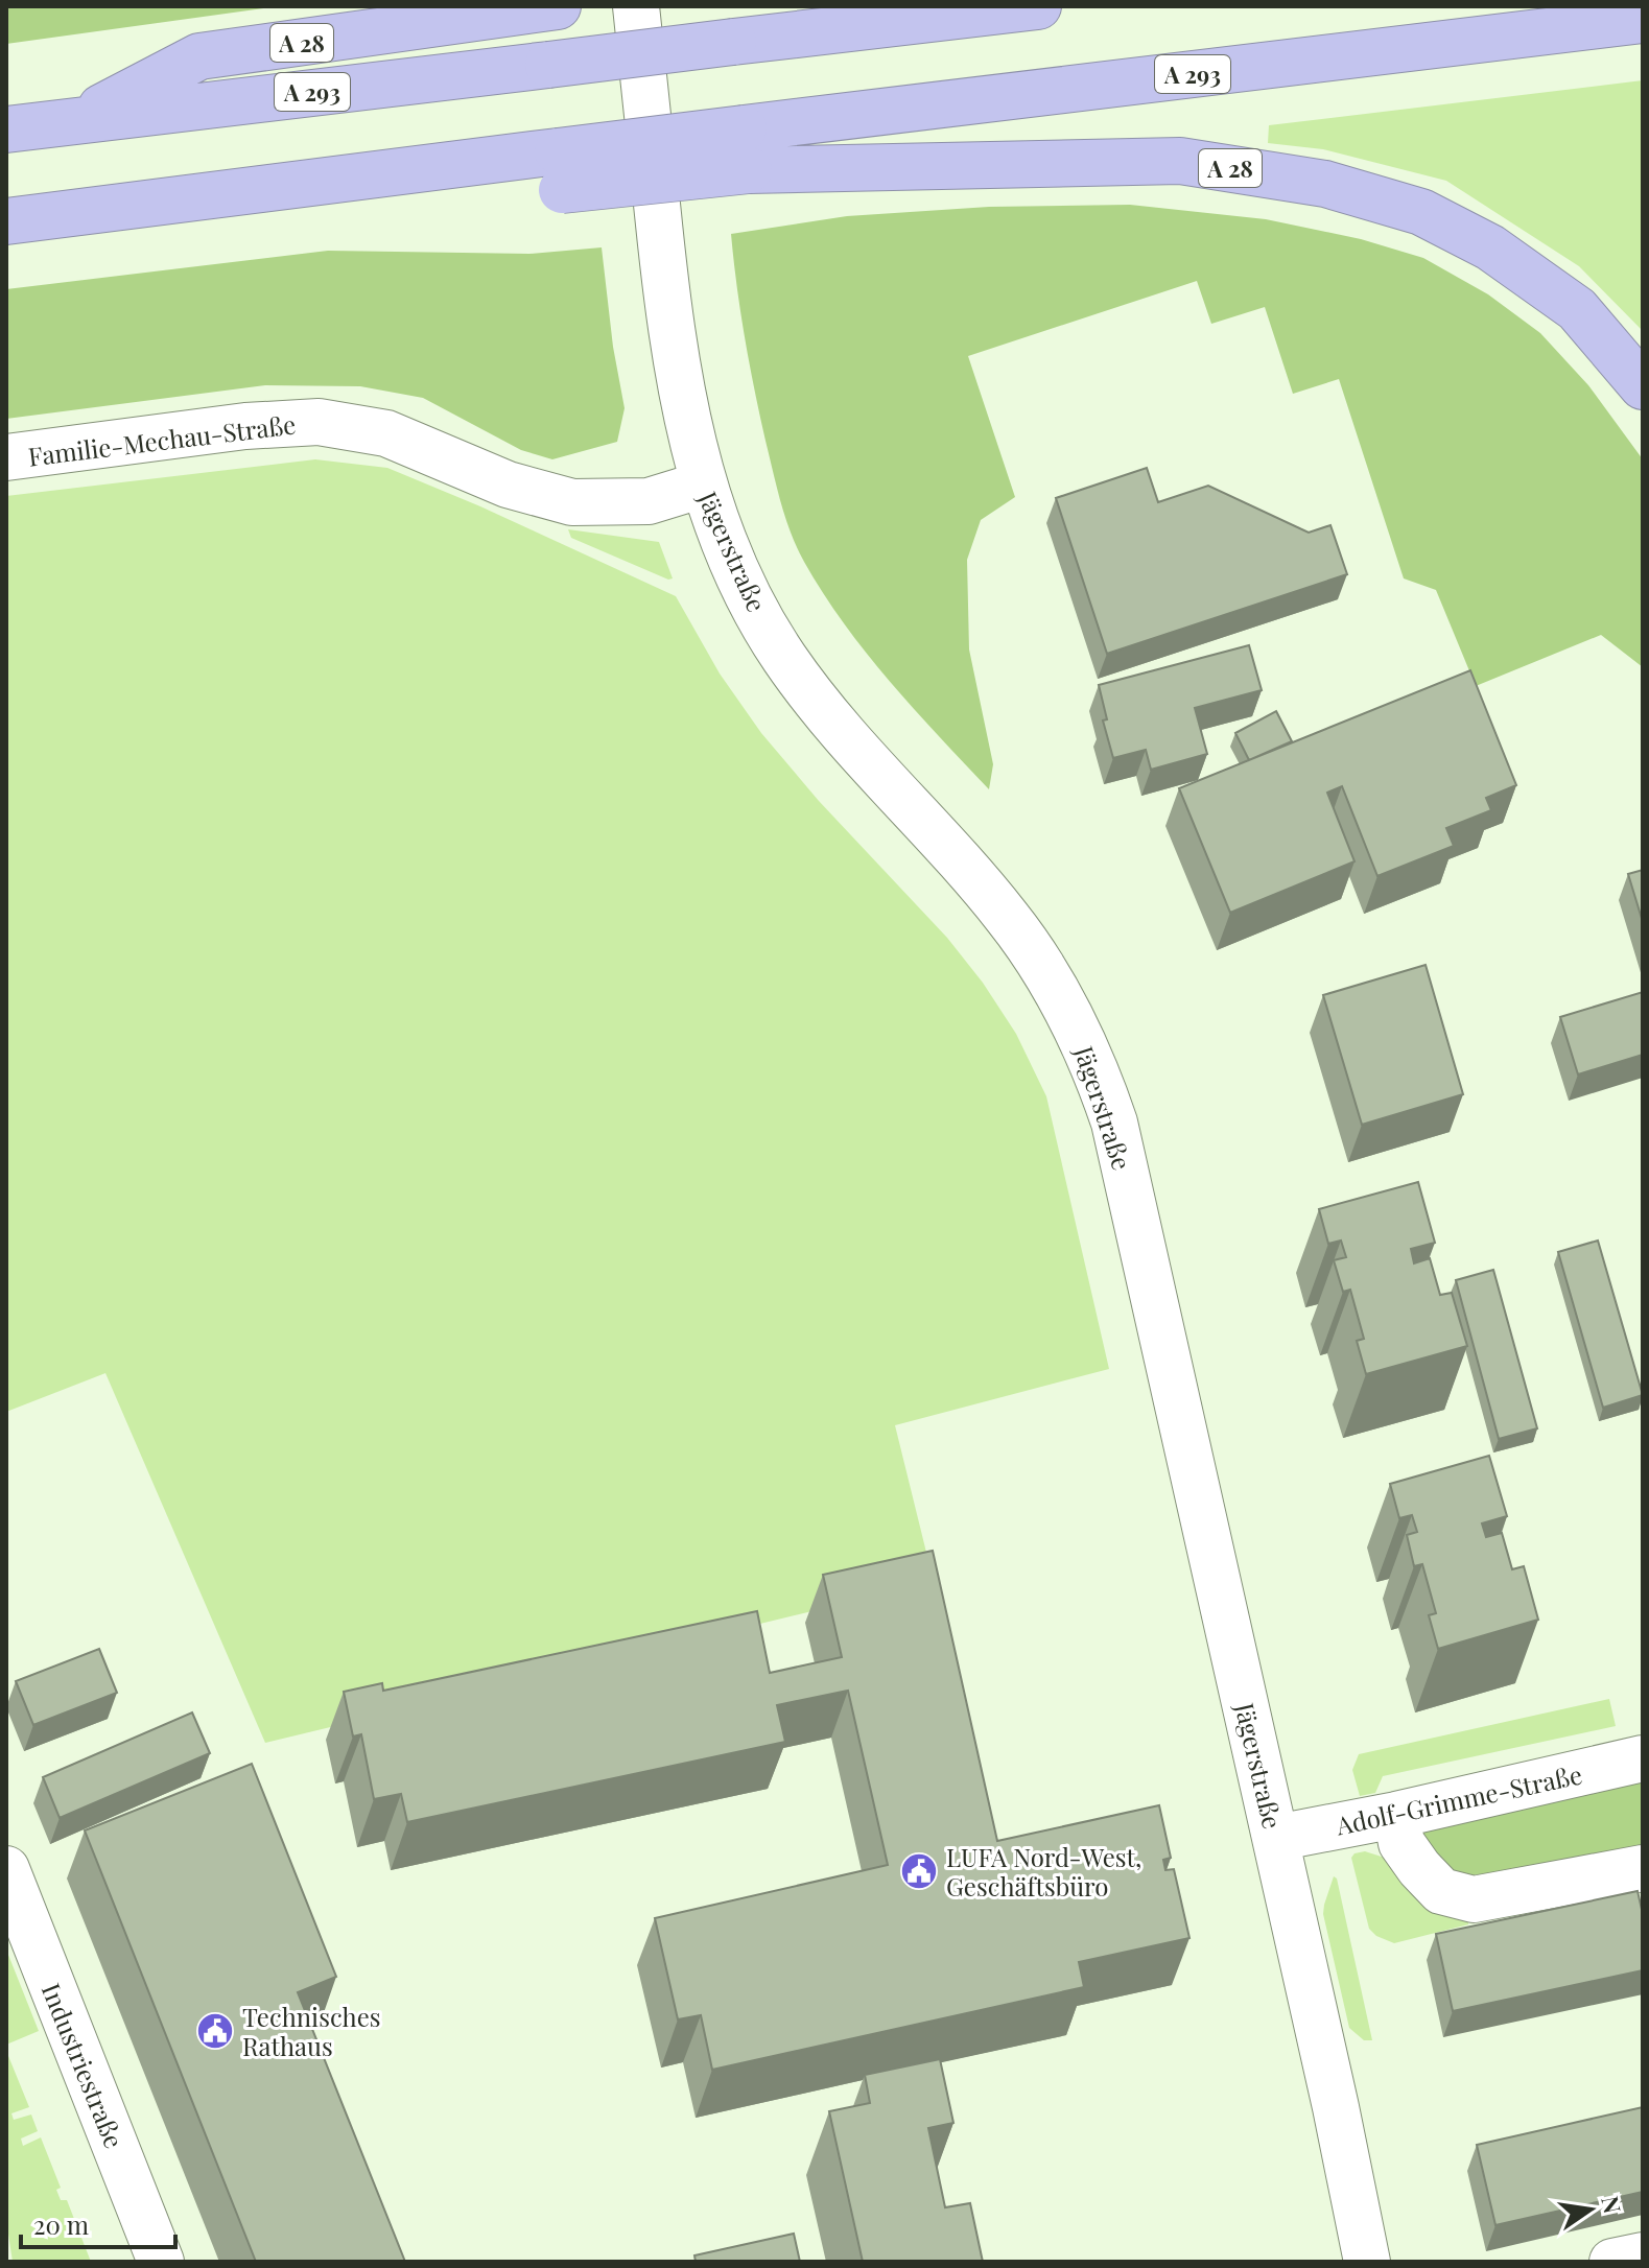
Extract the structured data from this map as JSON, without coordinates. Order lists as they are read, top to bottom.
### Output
{
  "streets": {
    "highway": ["A 28", "A 293"],
    "street": [
      "Familie-Mechau-Straße",
      "Jägerstraße",
      "Adolf-Grimme-Straße",
      "Industriestraße"
    ]
  },
  "crossings": [
    ["A 28", "A 293"],
    ["Familie-Mechau-Straße", "Jägerstraße"],
    ["Jägerstraße", "Adolf-Grimme-Straße"]
  ],
  "places": {
    "public building": ["LUFA Nord-West, Geschäftsbüro", "Technisches Rathaus"]
  },
  "scale_bar": "20 m",
  "north": "right"
}
